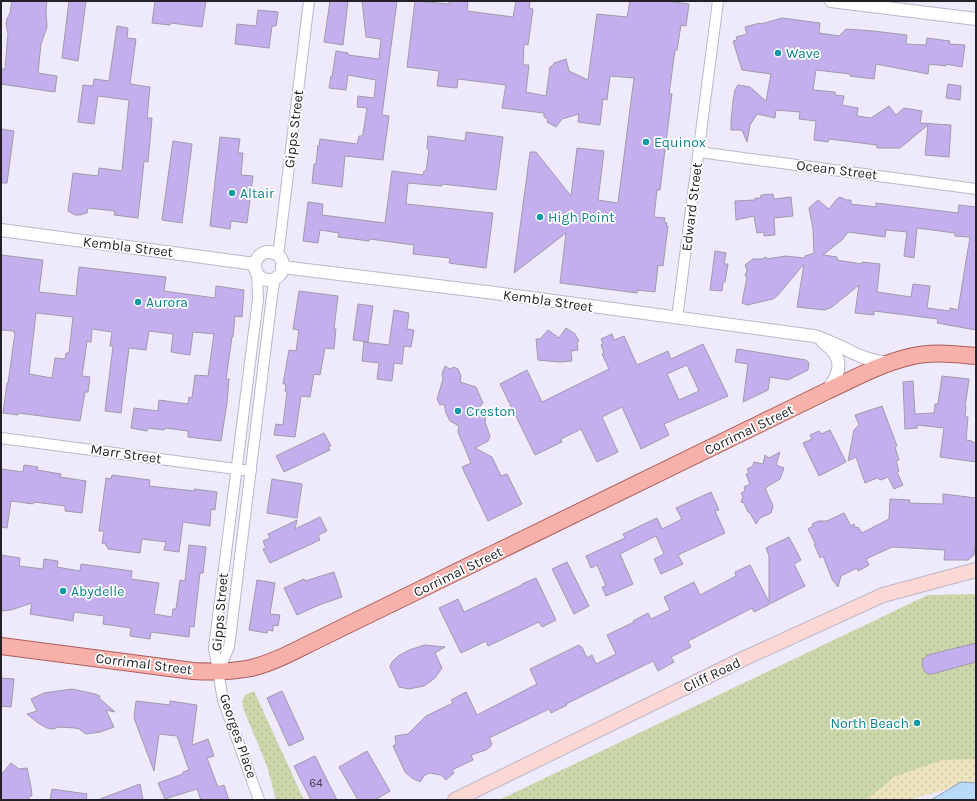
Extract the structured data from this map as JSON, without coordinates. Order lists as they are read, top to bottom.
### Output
{
  "streets": {
    "main road": ["Kembla Street", "Corrimal Street", "Cliff Road"],
    "street": [
      "Gipps Street",
      "Ocean Street",
      "Edward Street",
      "Marr Street",
      "Georges Place"
    ]
  },
  "crossings": [
    ["Gipps Street", "Kembla Street"],
    ["Gipps Street", "Corrimal Street"],
    ["Gipps Street", "Marr Street"],
    ["Gipps Street", "Georges Place"],
    ["Ocean Street", "Edward Street"],
    ["Edward Street", "Kembla Street"],
    ["Kembla Street", "Corrimal Street"],
    ["Corrimal Street", "Georges Place"]
  ],
  "places": [
    "Wave",
    "Equinox",
    "Altair",
    "High Point",
    "Aurora",
    "Creston",
    "Abydelle",
    "North Beach"
  ],
  "house_numbers": ["64"]
}
